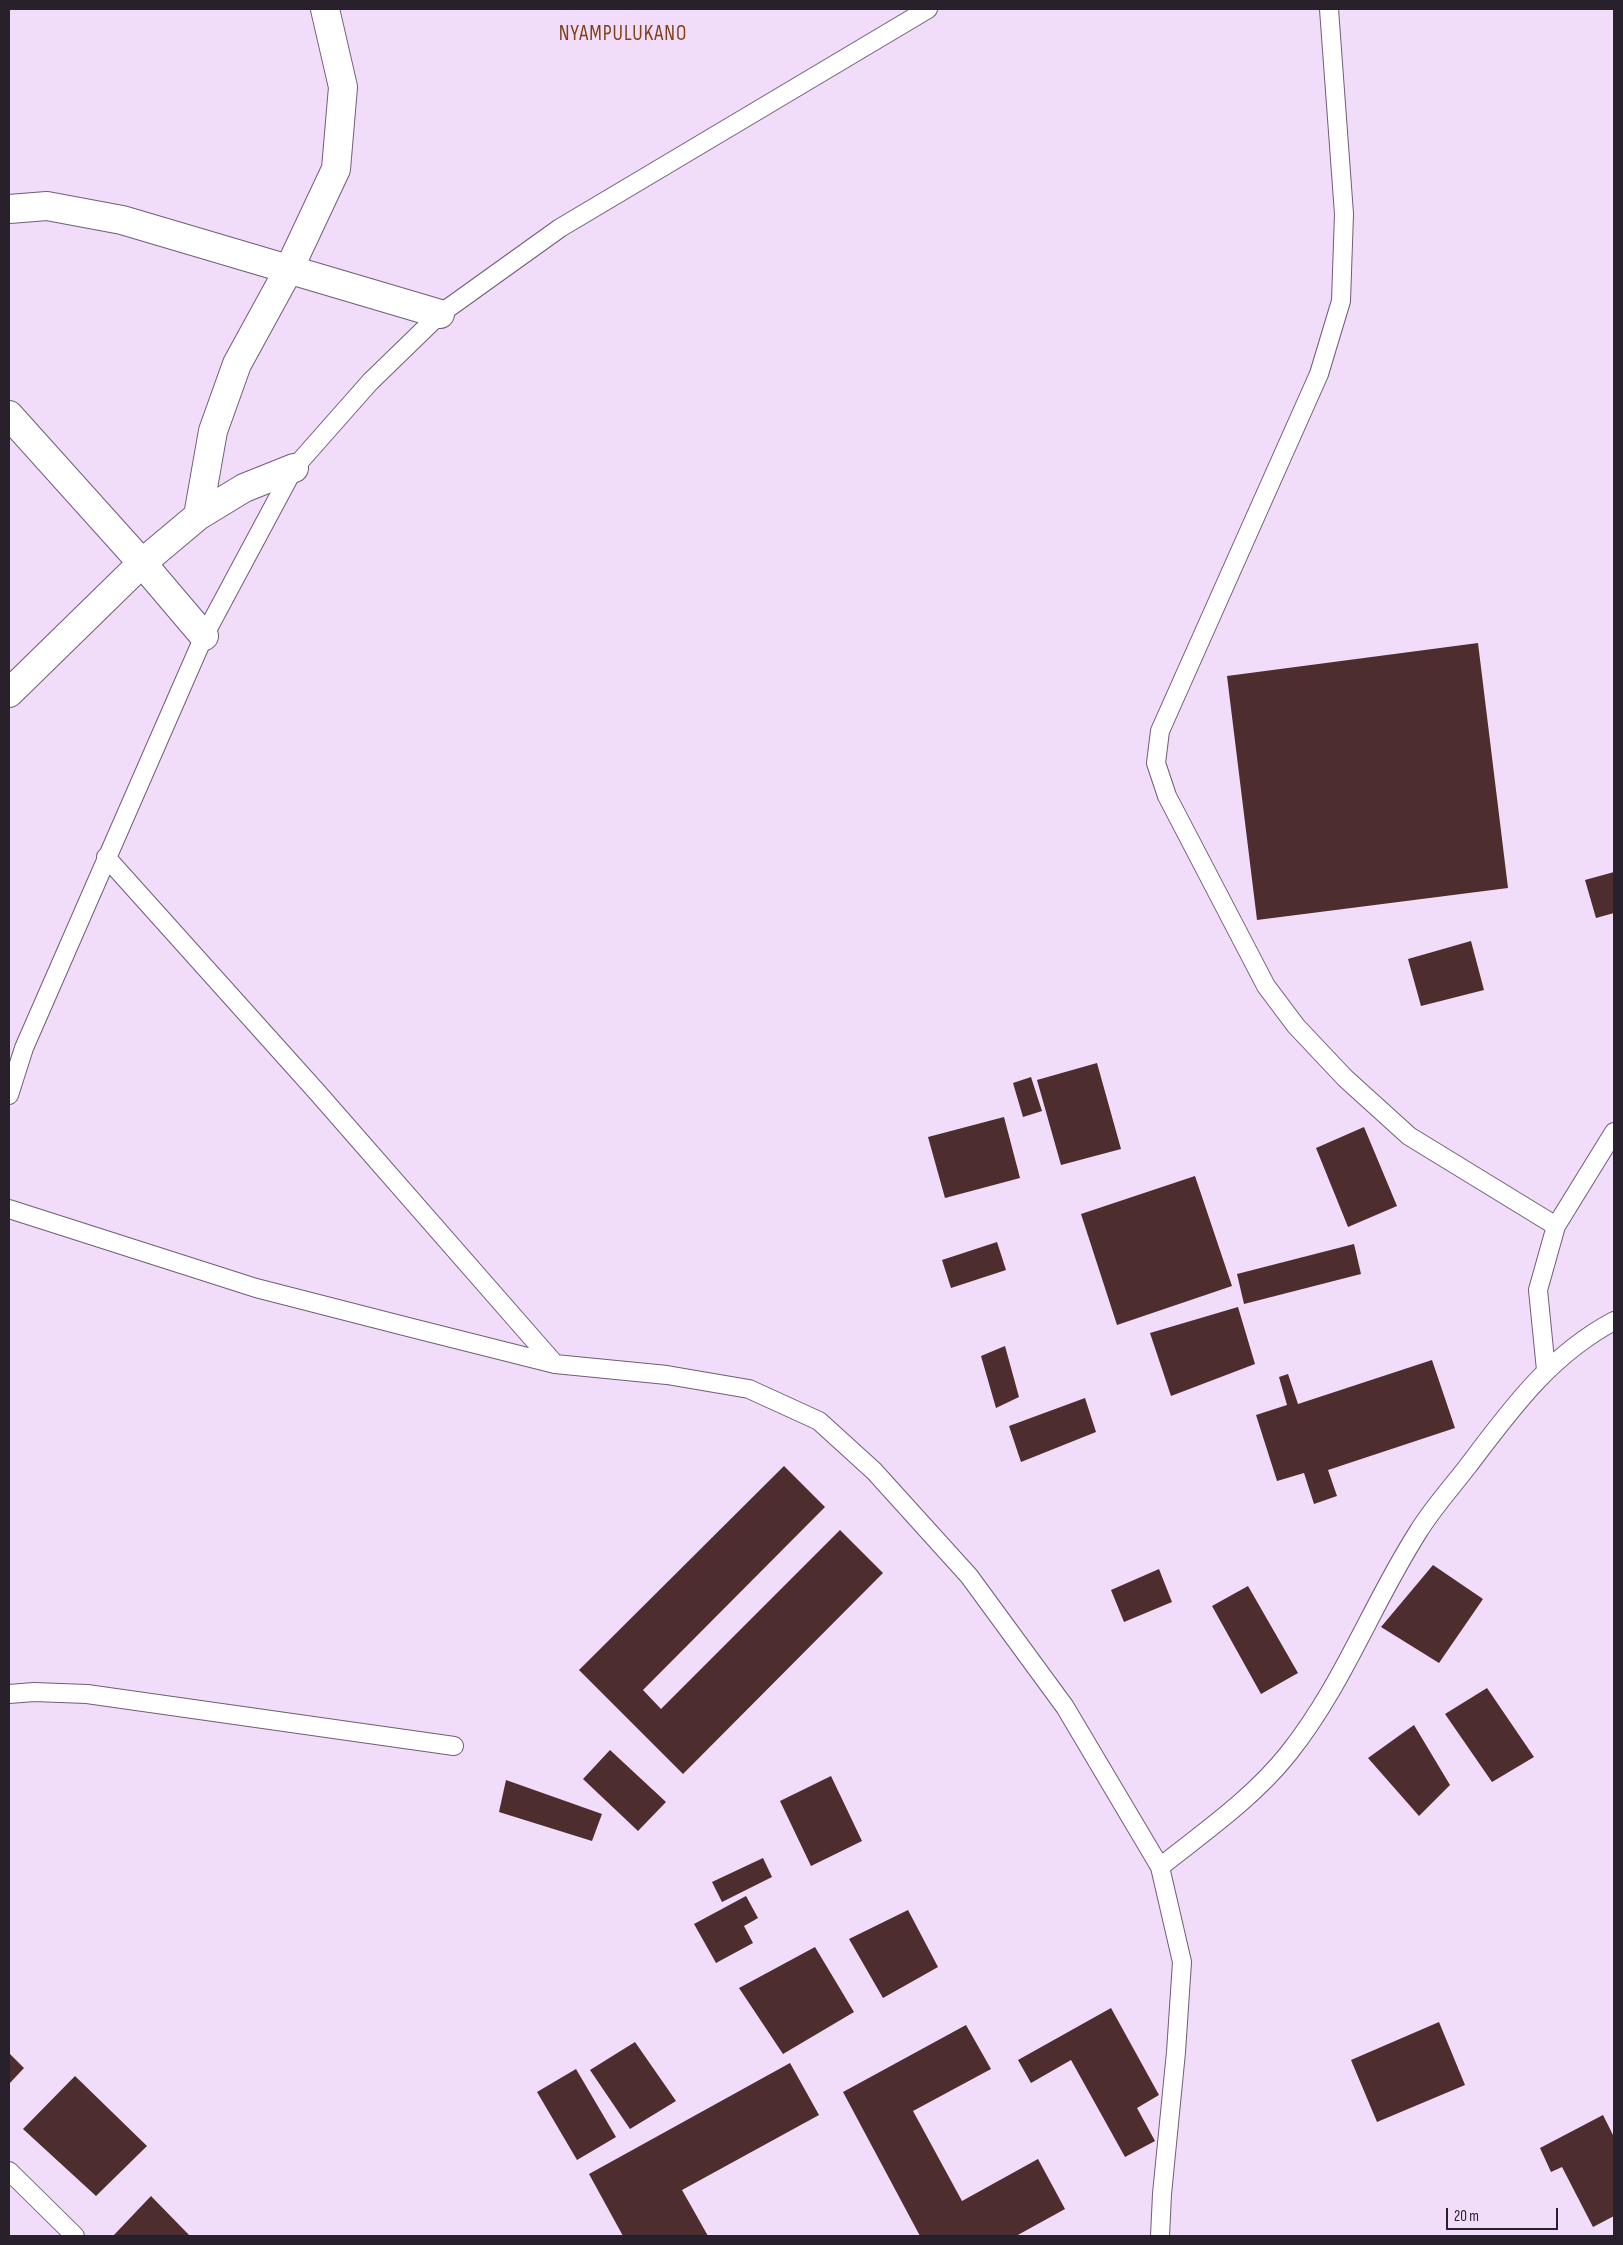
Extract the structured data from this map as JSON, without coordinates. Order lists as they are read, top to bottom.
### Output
{
  "districts": ["NYAMPULUKANO"],
  "scale_bar": "20 m"
}
